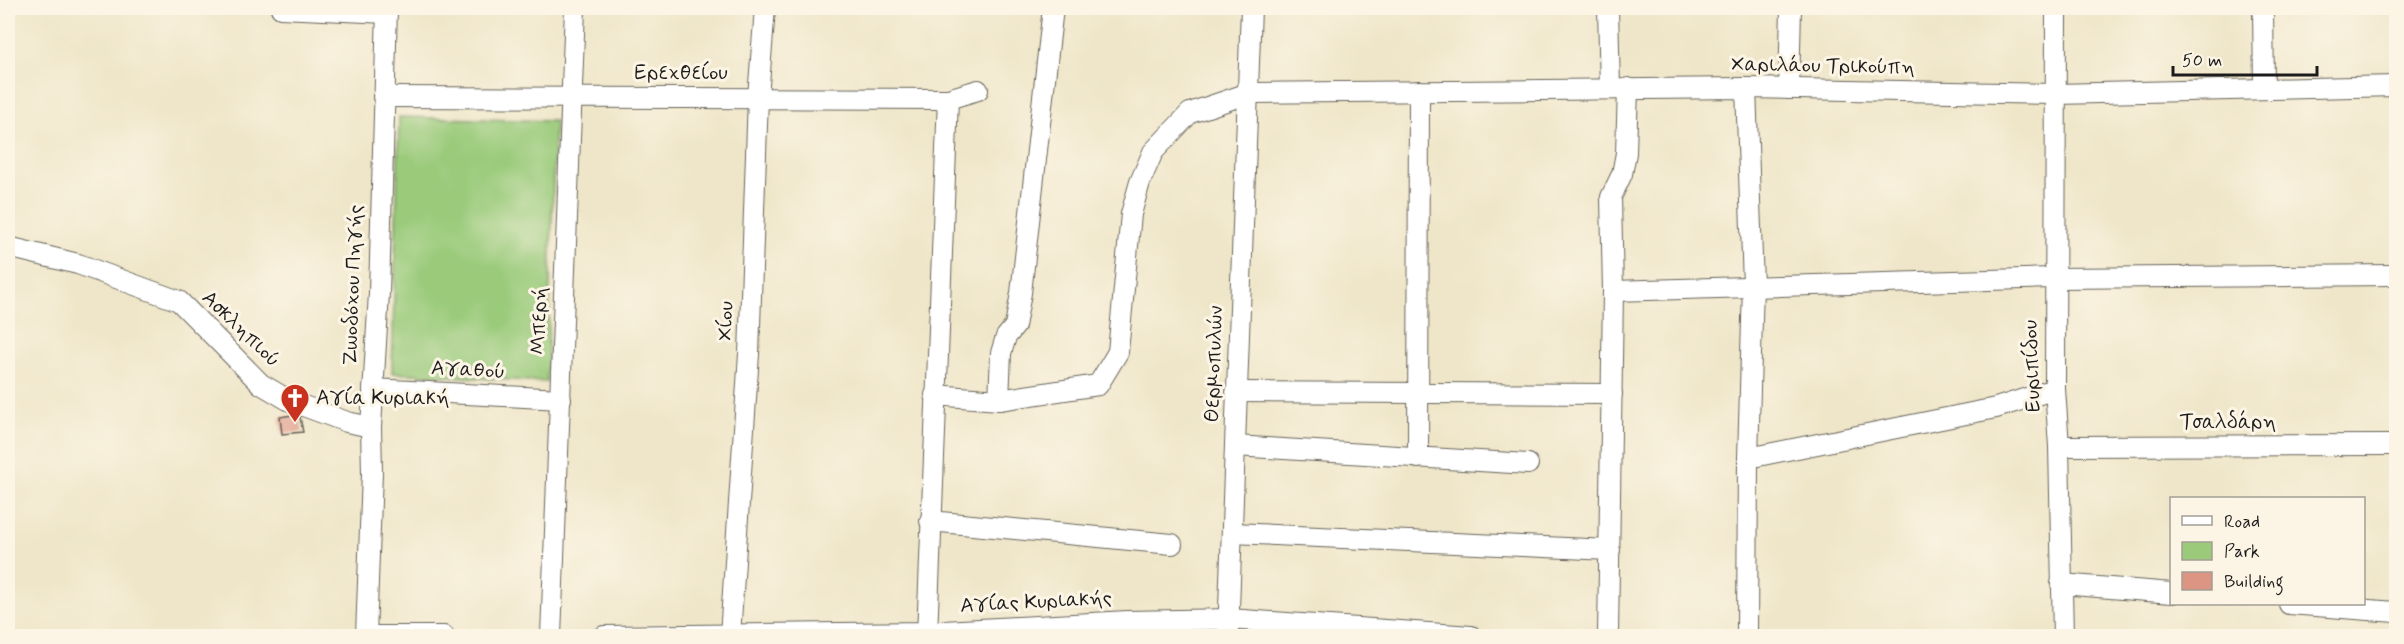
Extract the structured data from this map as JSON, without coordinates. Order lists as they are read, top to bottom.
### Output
{
  "streets": {
    "street": [
      "Χαριλάου Τρικούπη",
      "Ερεχθείου",
      "Ζωοδόχου Πηγής",
      "Μπερή",
      "Χίου",
      "Ασκληπιού",
      "Θερμοπυλών",
      "Ευριπίδου",
      "Αγαθού",
      "Τσαλδάρη",
      "Αγίας Κυριακής"
    ]
  },
  "crossings": [
    ["Χαριλάου Τρικούπη", "Θερμοπυλών"],
    ["Χαριλάου Τρικούπη", "Ευριπίδου"],
    ["Ερεχθείου", "Ζωοδόχου Πηγής"],
    ["Ερεχθείου", "Μπερή"],
    ["Ερεχθείου", "Χίου"],
    ["Ζωοδόχου Πηγής", "Ασκληπιού"],
    ["Ζωοδόχου Πηγής", "Αγαθού"],
    ["Μπερή", "Αγαθού"],
    ["Χίου", "Αγίας Κυριακής"],
    ["Θερμοπυλών", "Αγίας Κυριακής"],
    ["Ευριπίδου", "Τσαλδάρη"]
  ],
  "places": {
    "church": ["Αγία Κυριακή"]
  },
  "legend": ["Road", "Park", "Building"],
  "scale_bar": "50 m"
}
